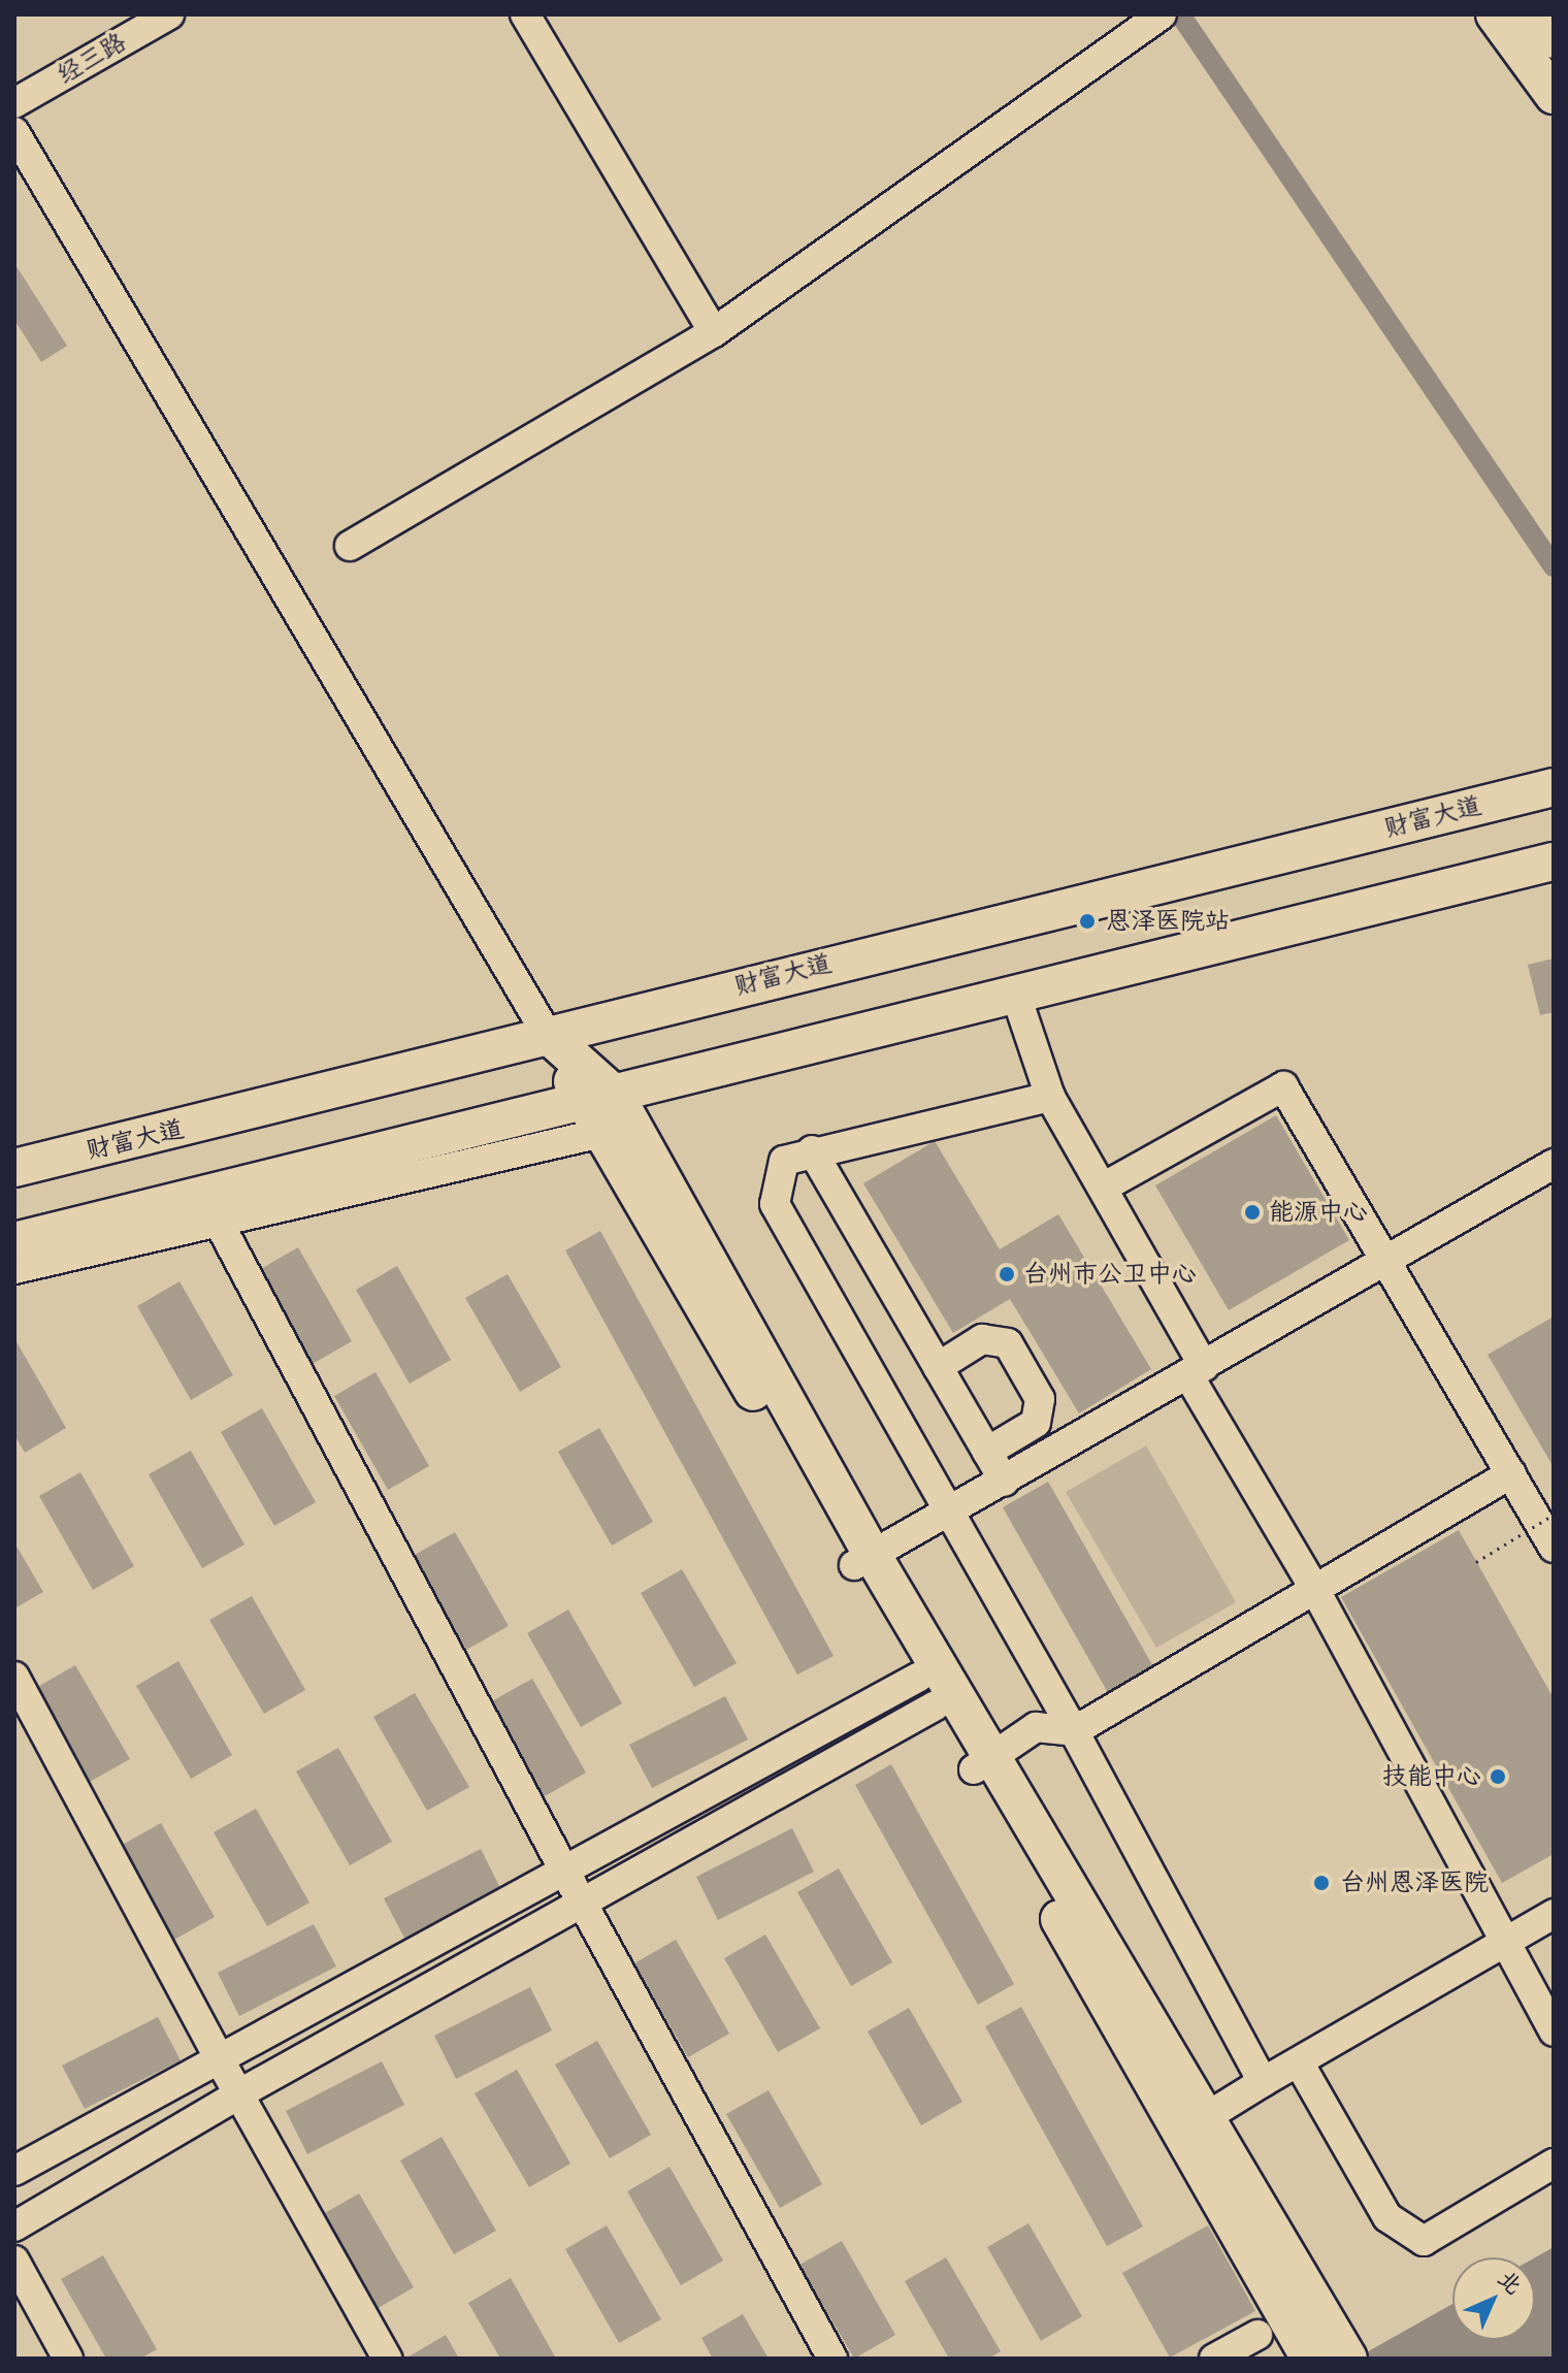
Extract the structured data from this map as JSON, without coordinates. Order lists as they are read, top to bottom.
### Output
{
  "streets": {
    "main road": ["财富大道"],
    "street": ["经三路"]
  },
  "places": [
    "恩泽医院站",
    "能源中心",
    "台州市公卫中心",
    "技能中心",
    "台州恩泽医院"
  ],
  "north": "top right"
}
